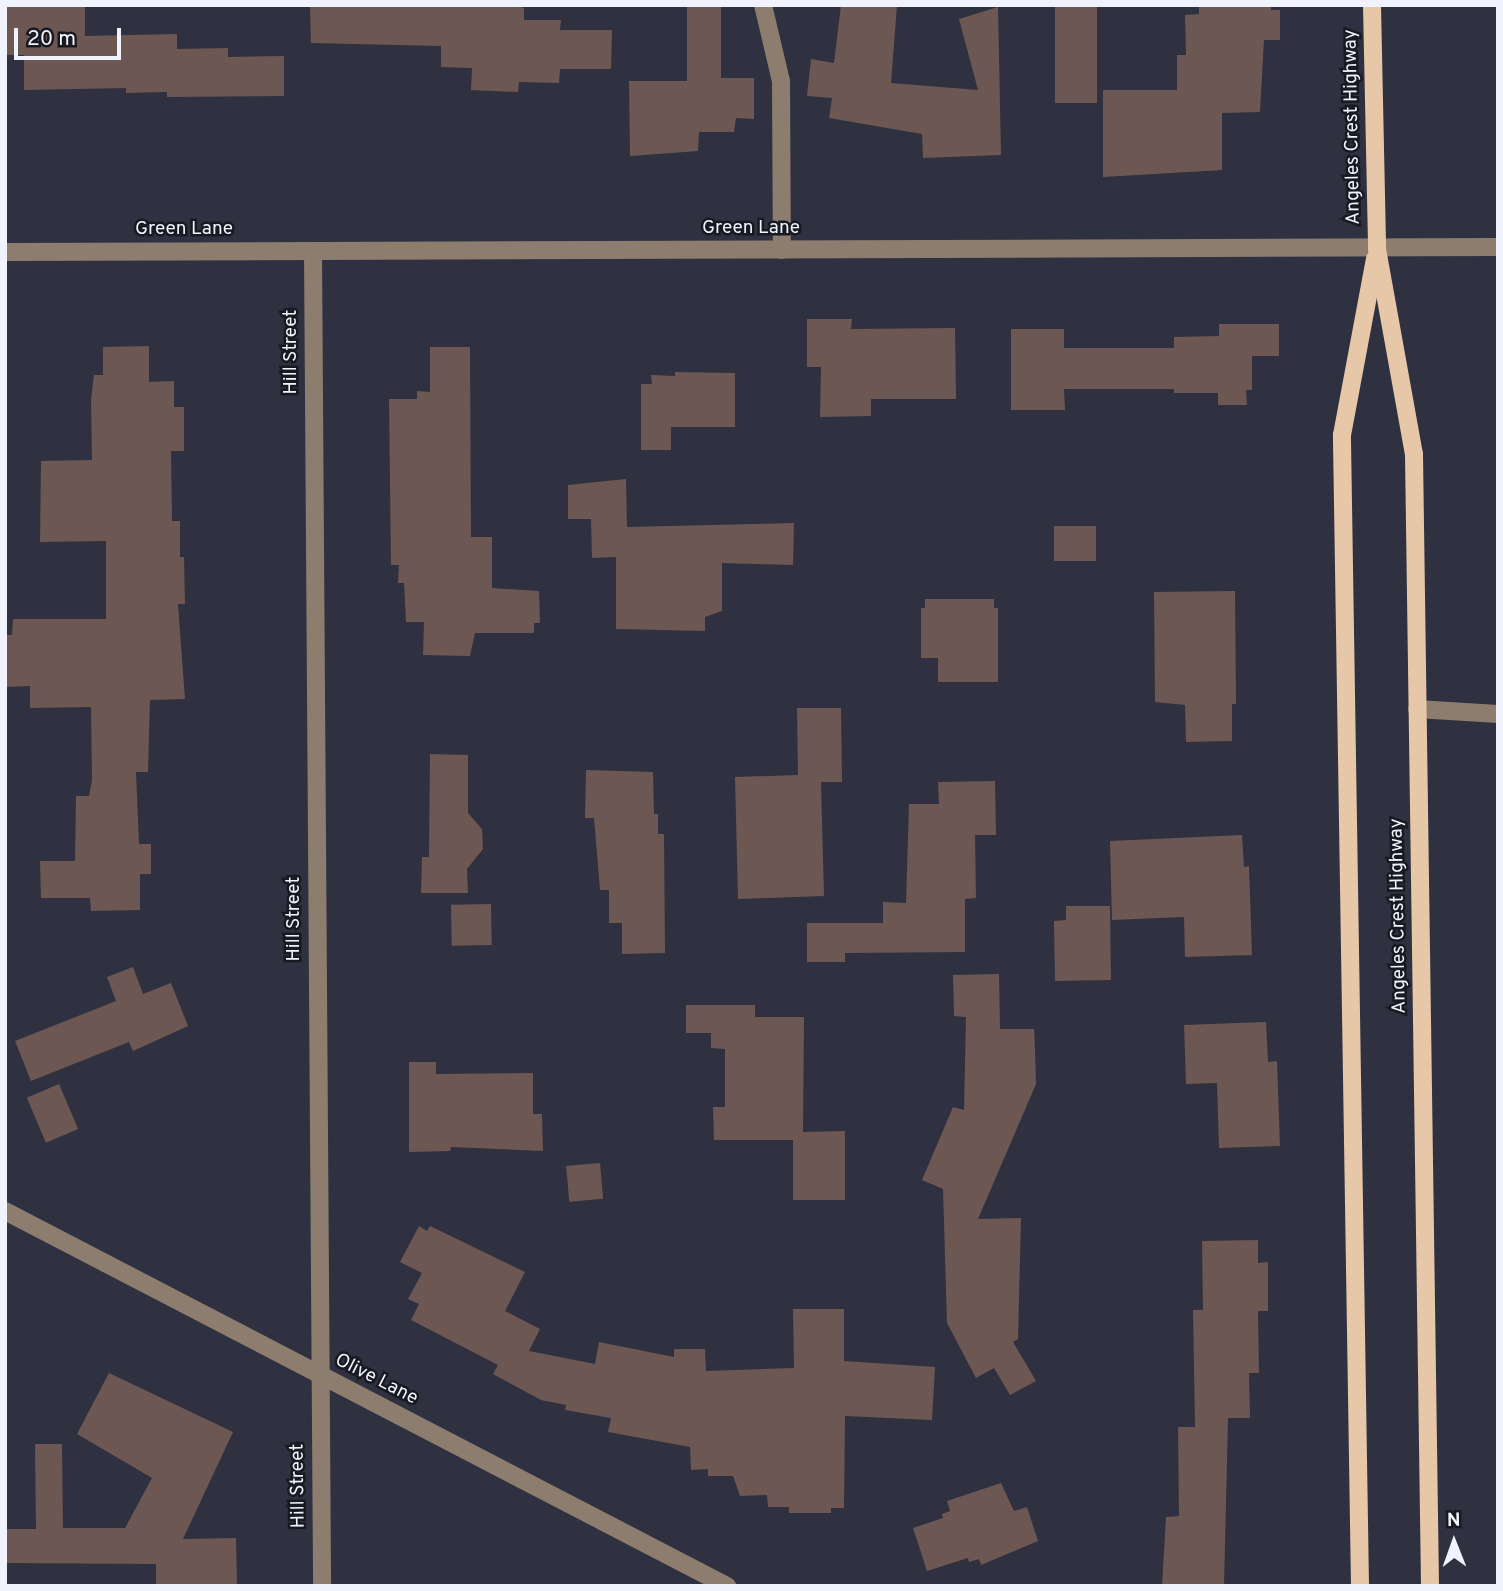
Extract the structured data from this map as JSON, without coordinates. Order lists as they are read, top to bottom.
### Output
{
  "streets": {
    "main road": ["Angeles Crest Highway"],
    "street": ["Green Lane", "Hill Street", "Olive Lane"]
  },
  "crossings": [
    ["Angeles Crest Highway", "Green Lane"],
    ["Green Lane", "Hill Street"],
    ["Hill Street", "Olive Lane"]
  ],
  "scale_bar": "20 m",
  "north": "top"
}
